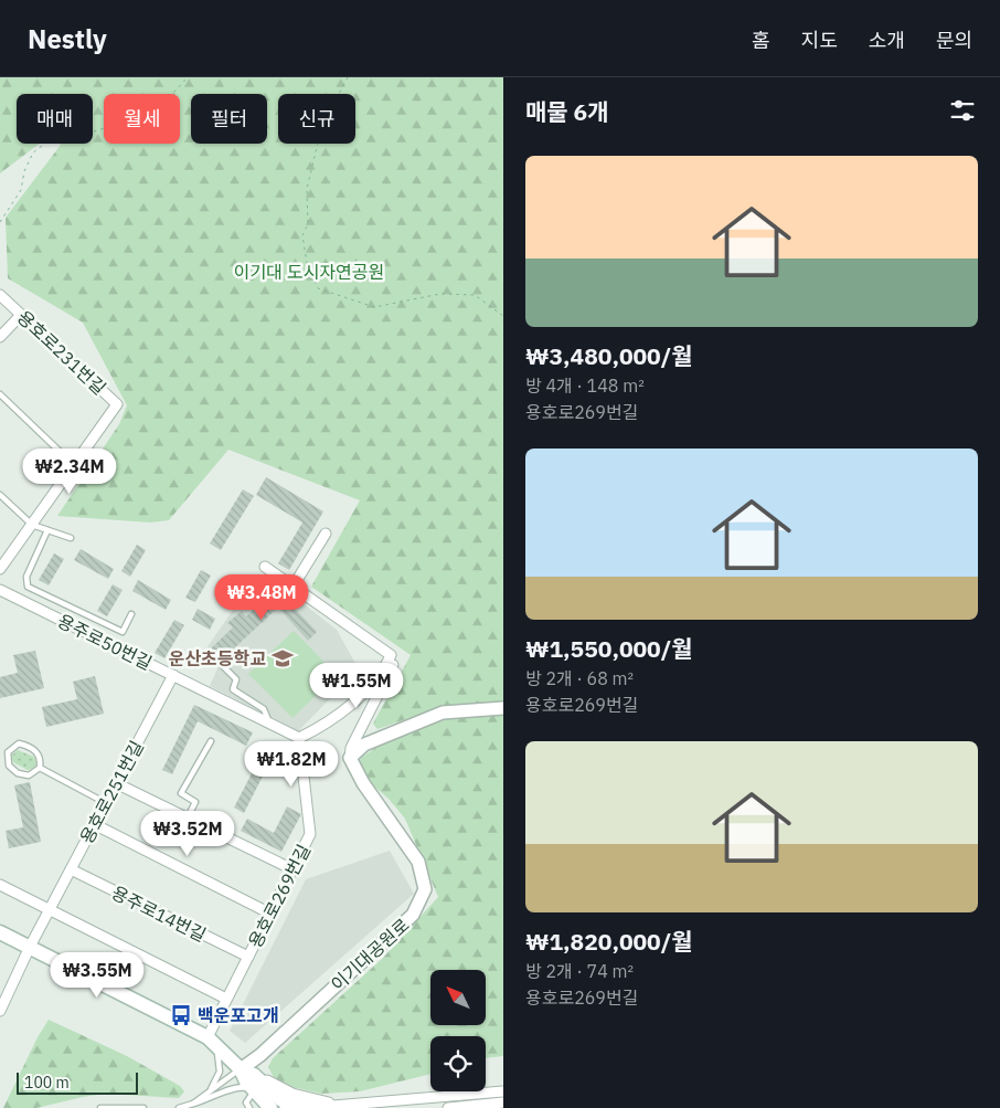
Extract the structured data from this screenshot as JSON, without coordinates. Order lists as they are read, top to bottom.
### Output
{
  "streets": {
    "street": [
      "용호로231번길",
      "용주로50번길",
      "용호로251번길",
      "용호로269번길",
      "용주로14번길",
      "이기대공원로"
    ]
  },
  "crossings": [
    ["용주로50번길", "용호로251번길"],
    ["용주로50번길", "용호로269번길"],
    ["용호로251번길", "용주로14번길"],
    ["용호로269번길", "용주로14번길"]
  ],
  "parks": ["이기대 도시자연공원"],
  "places": {
    "school or university": ["운산초등학교"],
    "bus stop": ["백운포고개"]
  },
  "scale_bar": "100 m",
  "north": "top left",
  "page": {
    "header": "Nestly",
    "nav": [
      "홈",
      "지도",
      "소개",
      "문의"
    ],
    "heading": "매물 6개",
    "chip": [
      "매매",
      "월세",
      "필터",
      "신규"
    ],
    "list": [
      {
        "name": "₩3,480,000/월",
        "note": "방 4개 · 148 m² · 용호로269번길"
      },
      {
        "name": "₩1,550,000/월",
        "note": "방 2개 · 68 m² · 용호로269번길"
      },
      {
        "name": "₩1,820,000/월",
        "note": "방 2개 · 74 m² · 용호로269번길"
      }
    ],
    "price": [
      "₩2.34M",
      "₩3.48M",
      "₩1.55M",
      "₩1.82M",
      "₩3.52M",
      "₩3.55M"
    ],
    "scale": "100 m"
  }
}
